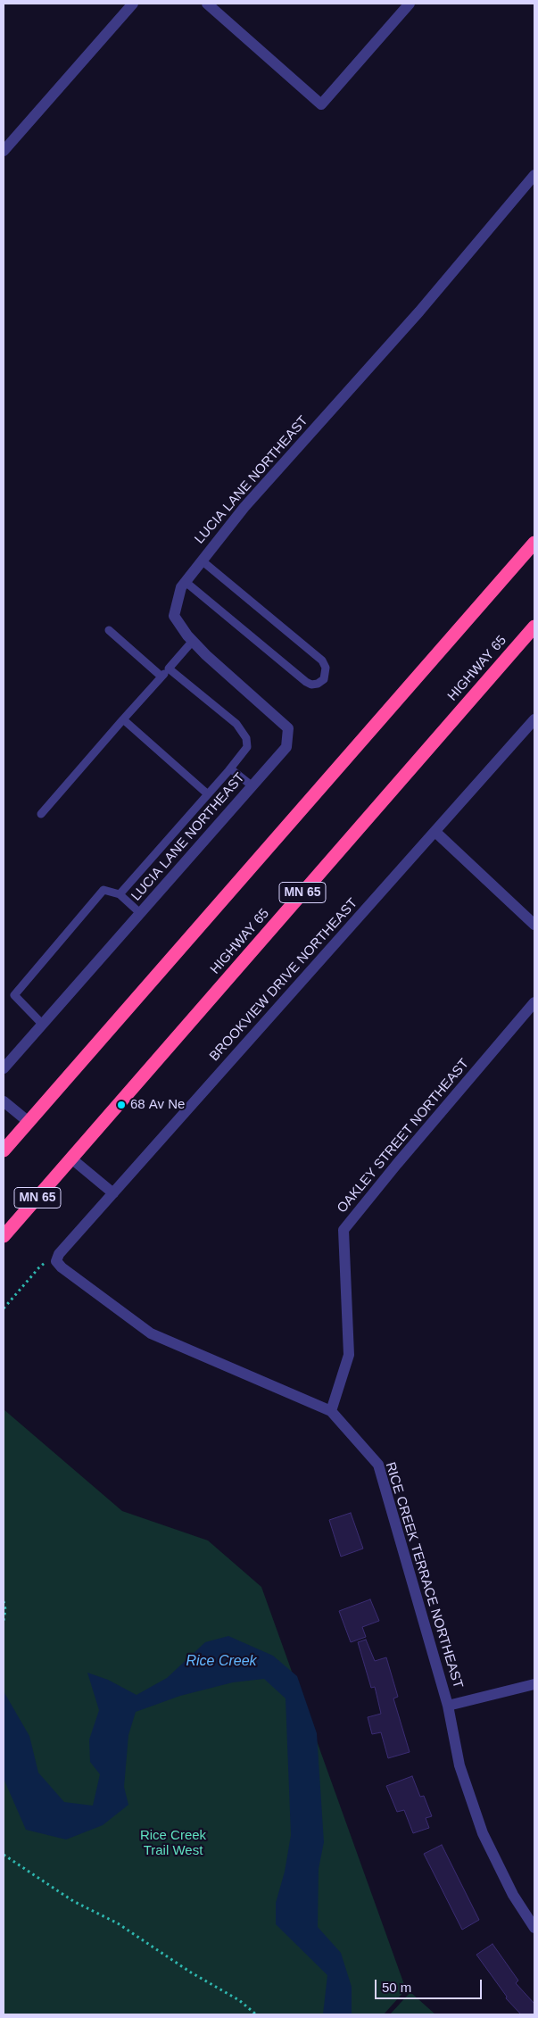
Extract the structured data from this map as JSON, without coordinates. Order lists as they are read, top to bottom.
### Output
{
  "streets": {
    "highway": ["HIGHWAY 65", "MN 65"],
    "street": [
      "LUCIA LANE NORTHEAST",
      "BROOKVIEW DRIVE NORTHEAST",
      "OAKLEY STREET NORTHEAST",
      "RICE CREEK TERRACE NORTHEAST"
    ]
  },
  "crossings": [
    ["BROOKVIEW DRIVE NORTHEAST", "RICE CREEK TERRACE NORTHEAST"],
    ["OAKLEY STREET NORTHEAST", "RICE CREEK TERRACE NORTHEAST"]
  ],
  "water": ["Rice Creek"],
  "parks": ["Rice Creek Trail West"],
  "places": ["68 Av Ne"],
  "scale_bar": "50 m"
}
